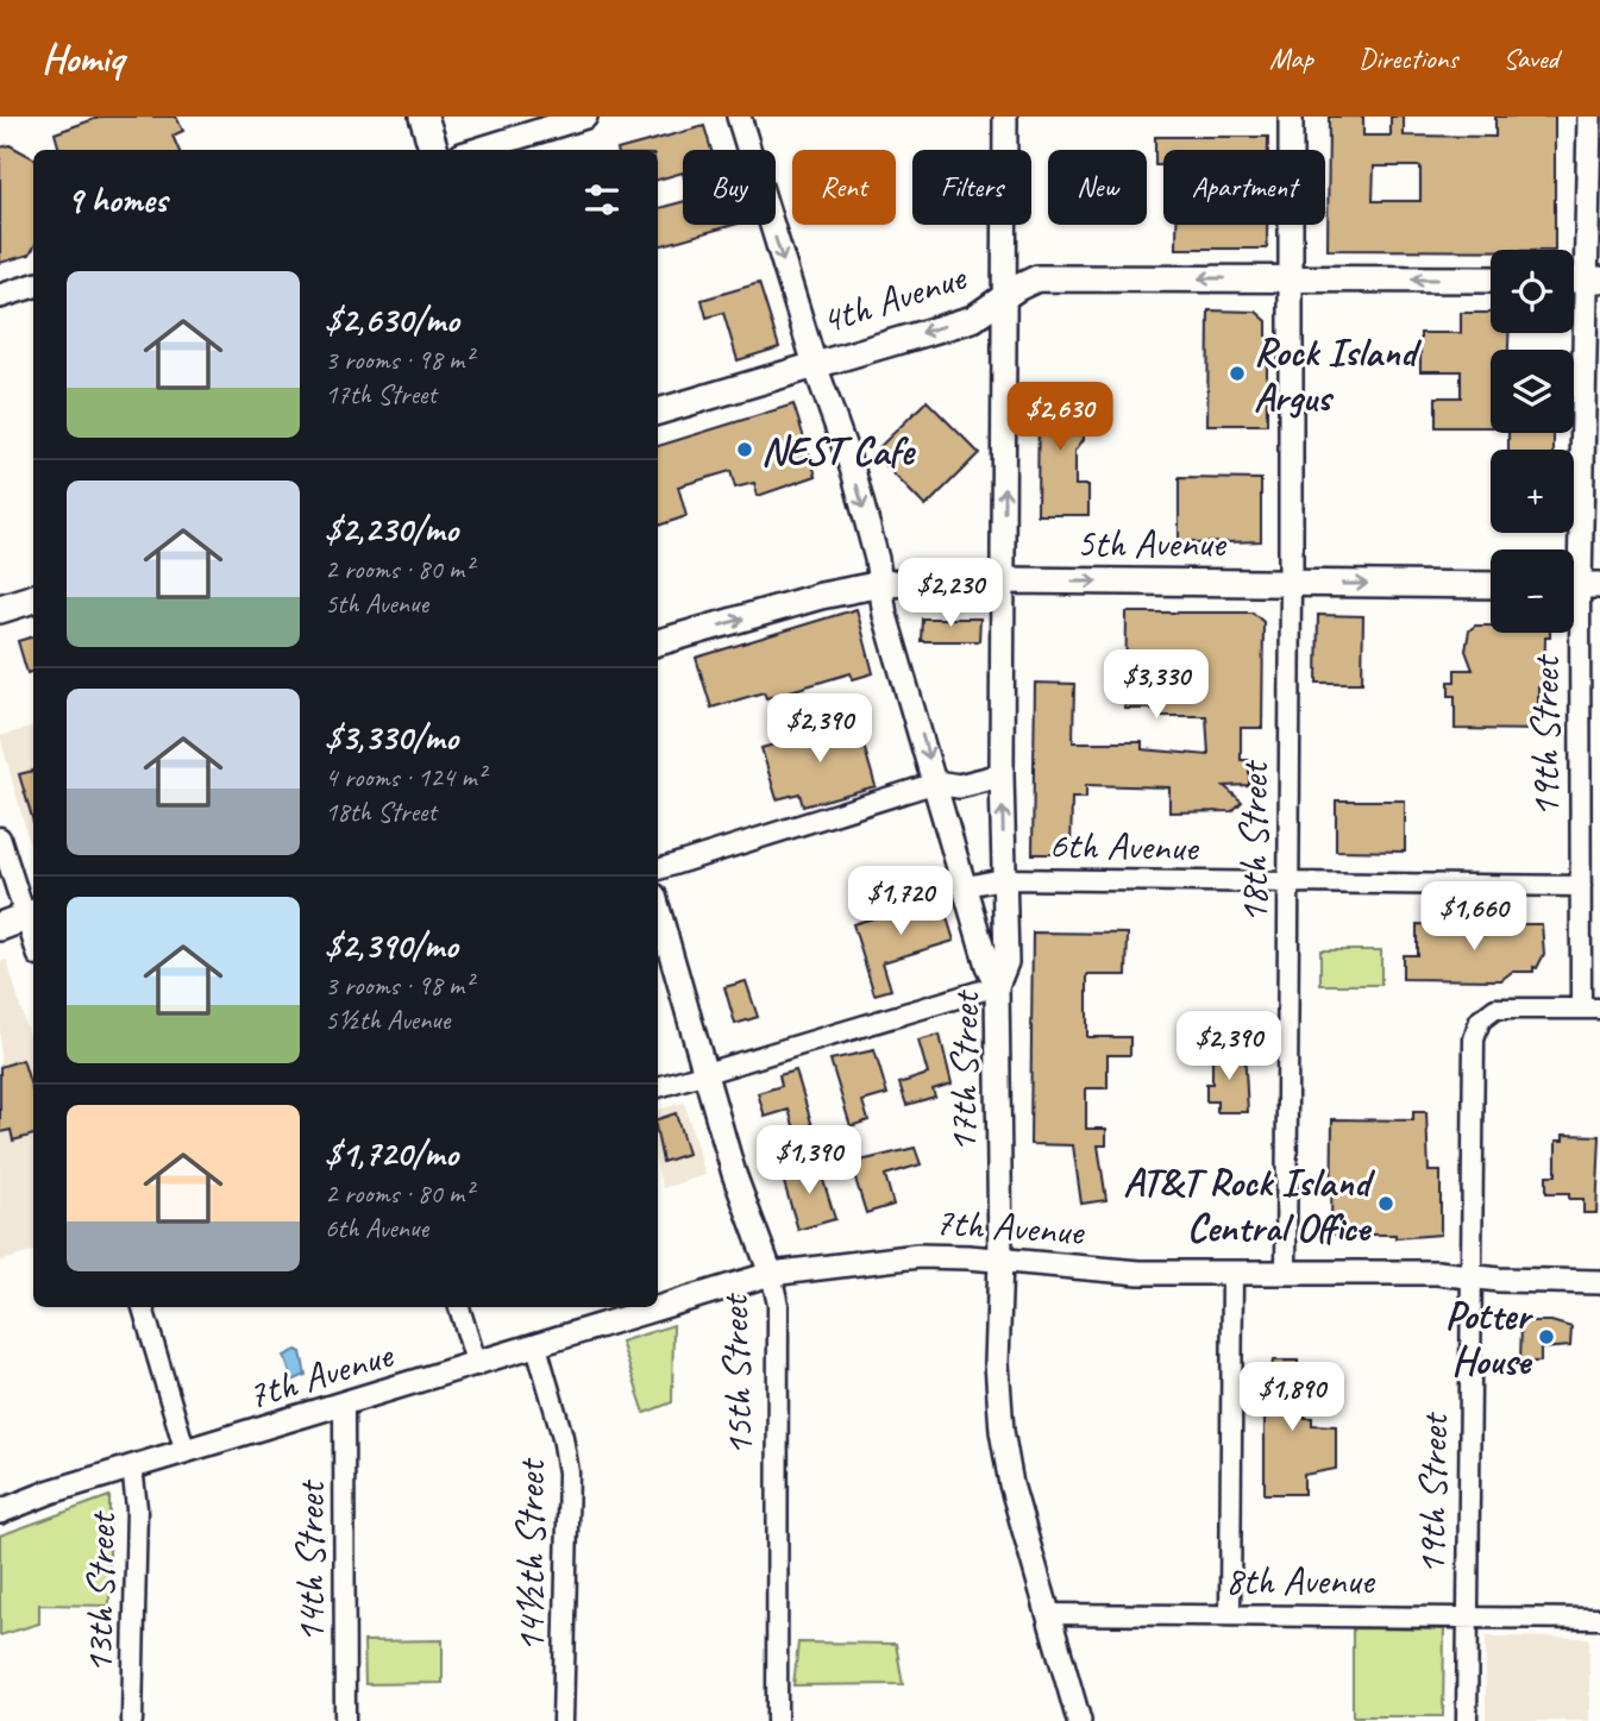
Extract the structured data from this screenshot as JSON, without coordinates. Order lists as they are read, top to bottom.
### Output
{
  "streets": {
    "main road": ["4th Avenue", "5th Avenue"],
    "street": [
      "19th Street",
      "18th Street",
      "6th Avenue",
      "17th Street",
      "7th Avenue",
      "15th Street",
      "14½th Street",
      "14th Street",
      "8th Avenue",
      "13th Street"
    ]
  },
  "crossings": [
    ["4th Avenue", "18th Street"],
    ["4th Avenue", "17th Street"],
    ["5th Avenue", "18th Street"],
    ["5th Avenue", "17th Street"],
    ["19th Street", "6th Avenue"],
    ["19th Street", "7th Avenue"],
    ["19th Street", "8th Avenue"],
    ["18th Street", "6th Avenue"],
    ["18th Street", "7th Avenue"],
    ["6th Avenue", "17th Street"],
    ["17th Street", "7th Avenue"],
    ["17th Street", "8th Avenue"],
    ["7th Avenue", "15th Street"],
    ["7th Avenue", "14½th Street"],
    ["7th Avenue", "14th Street"],
    ["7th Avenue", "13th Street"]
  ],
  "one_way": ["4th Avenue", "5th Avenue"],
  "places": [
    "Rock Island Argus",
    "NEST Cafe",
    "AT&T Rock Island Central Office",
    "Potter House"
  ],
  "page": {
    "header": "Homiq",
    "nav": ["Map", "Directions", "Saved"],
    "chip": [
      "Buy",
      "Rent",
      "Filters",
      "New",
      "Apartment"
    ],
    "heading": "9 homes",
    "map_buttons": ["+", "−"],
    "list": [
      {
        "name": "$2,630/mo",
        "note": "3 rooms · 98 m² · 17th Street"
      },
      {
        "name": "$2,230/mo",
        "note": "2 rooms · 80 m² · 5th Avenue"
      },
      {
        "name": "$3,330/mo",
        "note": "4 rooms · 124 m² · 18th Street"
      },
      {
        "name": "$2,390/mo",
        "note": "3 rooms · 98 m² · 5½th Avenue"
      },
      {
        "name": "$1,720/mo",
        "note": "2 rooms · 80 m² · 6th Avenue"
      }
    ],
    "price": [
      "$2,630",
      "$2,230",
      "$3,330",
      "$2,390",
      "$1,720",
      "$1,660",
      "$2,390",
      "$1,390",
      "$1,890"
    ]
  }
}
